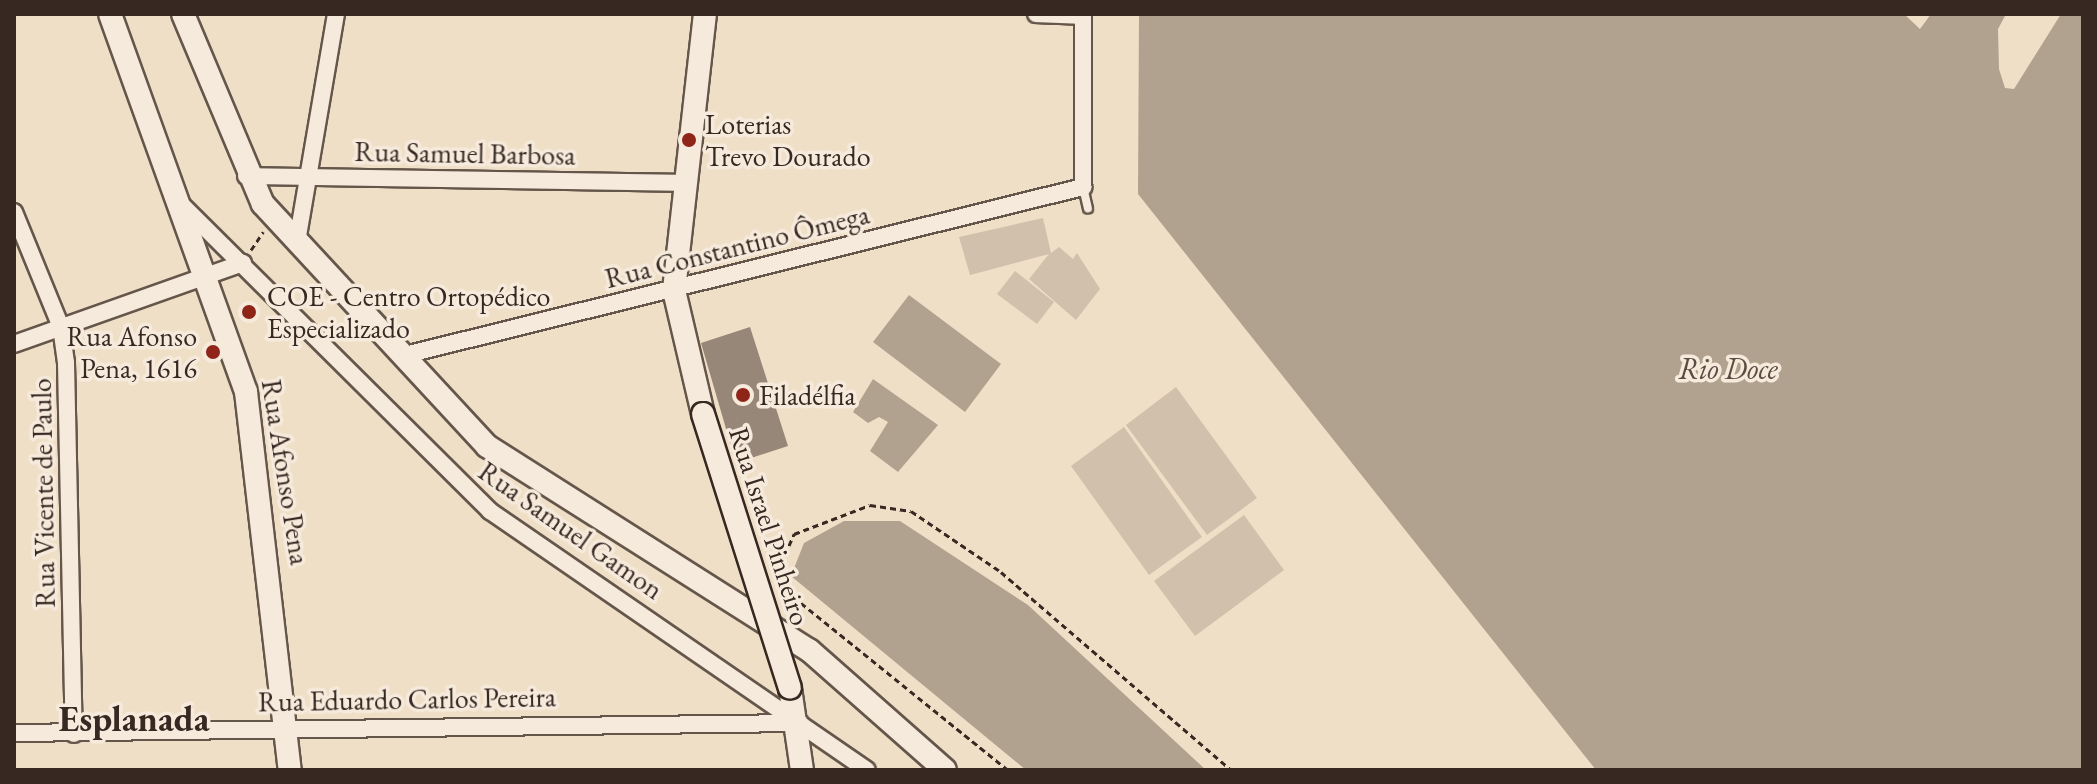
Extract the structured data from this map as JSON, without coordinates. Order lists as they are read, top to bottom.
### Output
{
  "streets": {
    "street": [
      "Rua Samuel Barbosa",
      "Rua Constantino Ômega",
      "Rua Afonso Pena",
      "Rua Vicente de Paulo",
      "Rua Israel Pinheiro",
      "Rua Samuel Gamon",
      "Rua Eduardo Carlos Pereira"
    ]
  },
  "crossings": [
    ["Rua Samuel Barbosa", "Rua Israel Pinheiro"],
    ["Rua Constantino Ômega", "Rua Israel Pinheiro"],
    ["Rua Afonso Pena", "Rua Samuel Gamon"],
    ["Rua Afonso Pena", "Rua Eduardo Carlos Pereira"],
    ["Rua Vicente de Paulo", "Rua Eduardo Carlos Pereira"],
    ["Rua Israel Pinheiro", "Rua Samuel Gamon"],
    ["Rua Israel Pinheiro", "Rua Eduardo Carlos Pereira"],
    ["Rua Samuel Gamon", "Rua Eduardo Carlos Pereira"]
  ],
  "districts": ["Esplanada"],
  "water": ["Rio Doce"],
  "places": [
    "Loterias Trevo Dourado",
    "COE - Centro Ortopédico Especializado",
    "Rua Afonso Pena, 1616",
    "Filadélfia"
  ]
}
